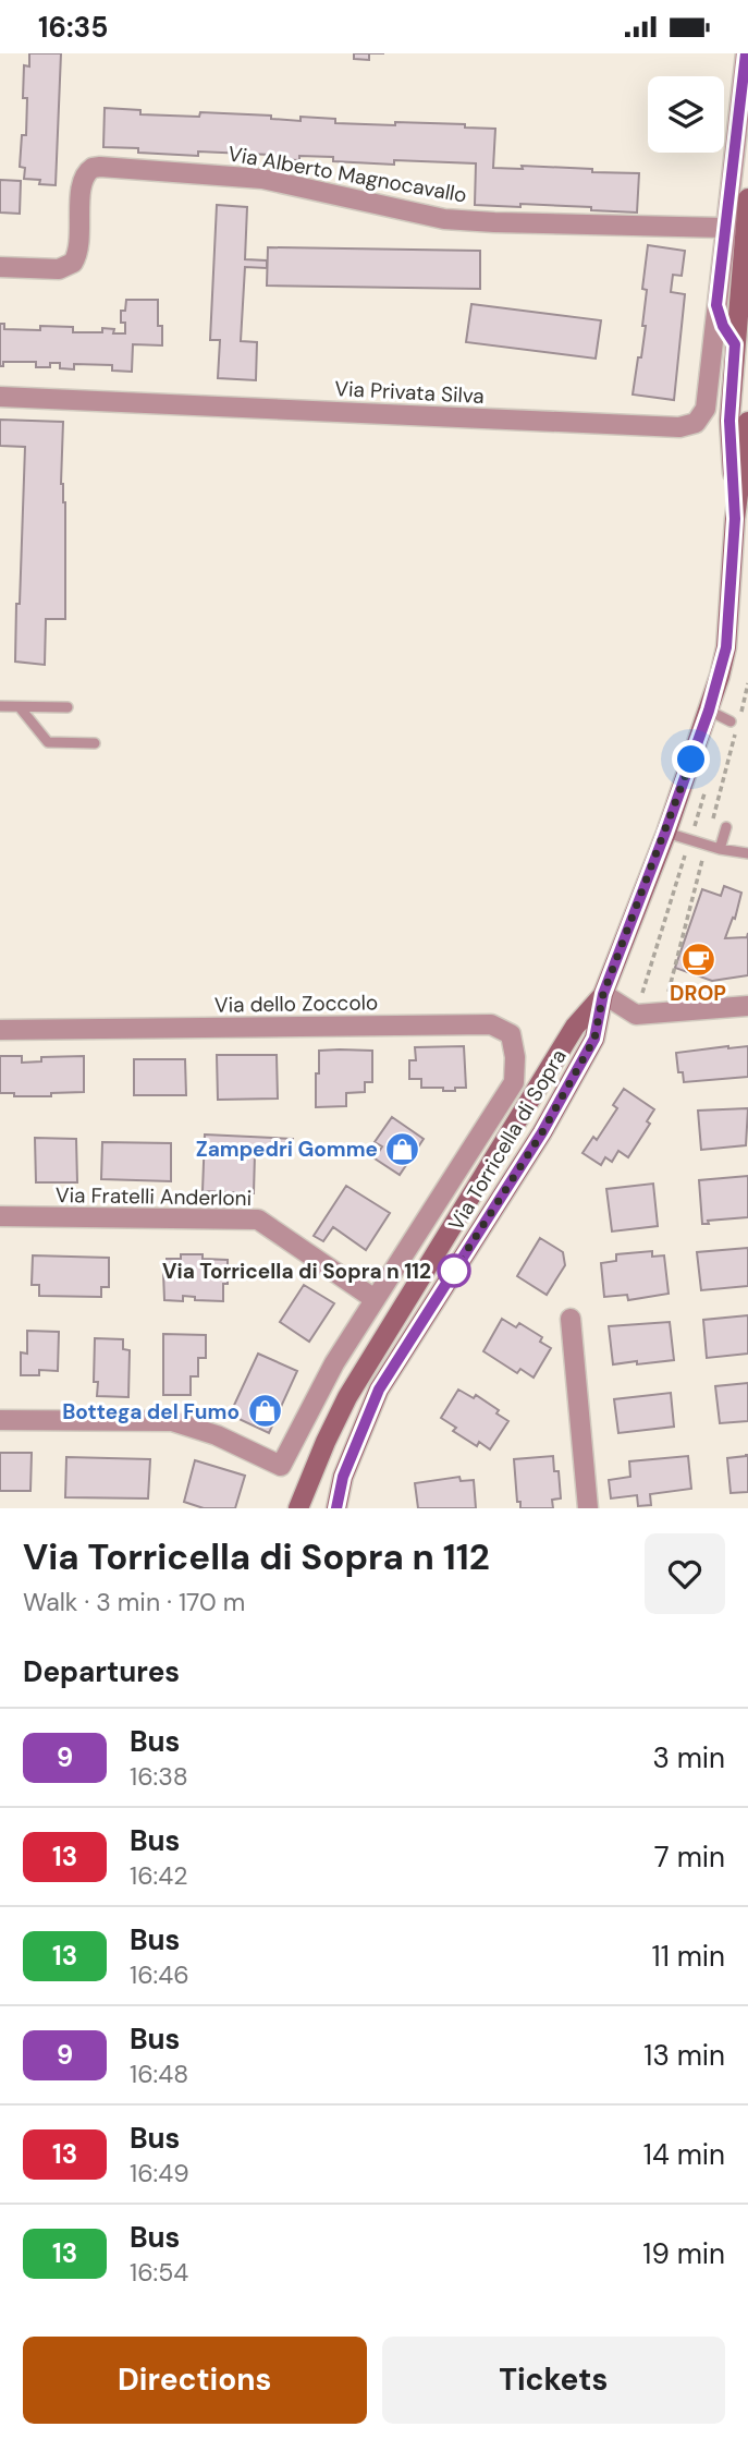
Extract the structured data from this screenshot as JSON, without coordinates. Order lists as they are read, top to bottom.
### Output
{
  "streets": {
    "street": [
      "Via Alberto Magnocavallo",
      "Via Privata Silva",
      "Via dello Zoccolo",
      "Via Torricella di Sopra",
      "Via Fratelli Anderloni"
    ]
  },
  "crossings": [
    ["Via Alberto Magnocavallo", "Via Privata Silva"],
    ["Via Privata Silva", "Via Torricella di Sopra"],
    ["Via dello Zoccolo", "Via Torricella di Sopra"],
    ["Via Torricella di Sopra", "Via Fratelli Anderloni"]
  ],
  "places": {
    "cafe": ["DROP"],
    "shop": ["Zampedri Gomme", "Bottega del Fumo"],
    "other": ["Via Torricella di Sopra n 112"]
  },
  "lines": ["bus line 9"],
  "page": {
    "status": "16:35",
    "heading": [
      ["Via Torricella di Sopra n 112", "Walk · 3 min · 170 m"],
      "Departures"
    ],
    "list": [
      {
        "mark": "9",
        "name": "Bus",
        "note": "16:38",
        "value": "3 min"
      },
      {
        "mark": "13",
        "name": "Bus",
        "note": "16:42",
        "value": "7 min"
      },
      {
        "mark": "13",
        "name": "Bus",
        "note": "16:46",
        "value": "11 min"
      },
      {
        "mark": "9",
        "name": "Bus",
        "note": "16:48",
        "value": "13 min"
      },
      {
        "mark": "13",
        "name": "Bus",
        "note": "16:49",
        "value": "14 min"
      },
      {
        "mark": "13",
        "name": "Bus",
        "note": "16:54",
        "value": "19 min"
      }
    ],
    "buttons": ["Directions", "Tickets"]
  }
}
